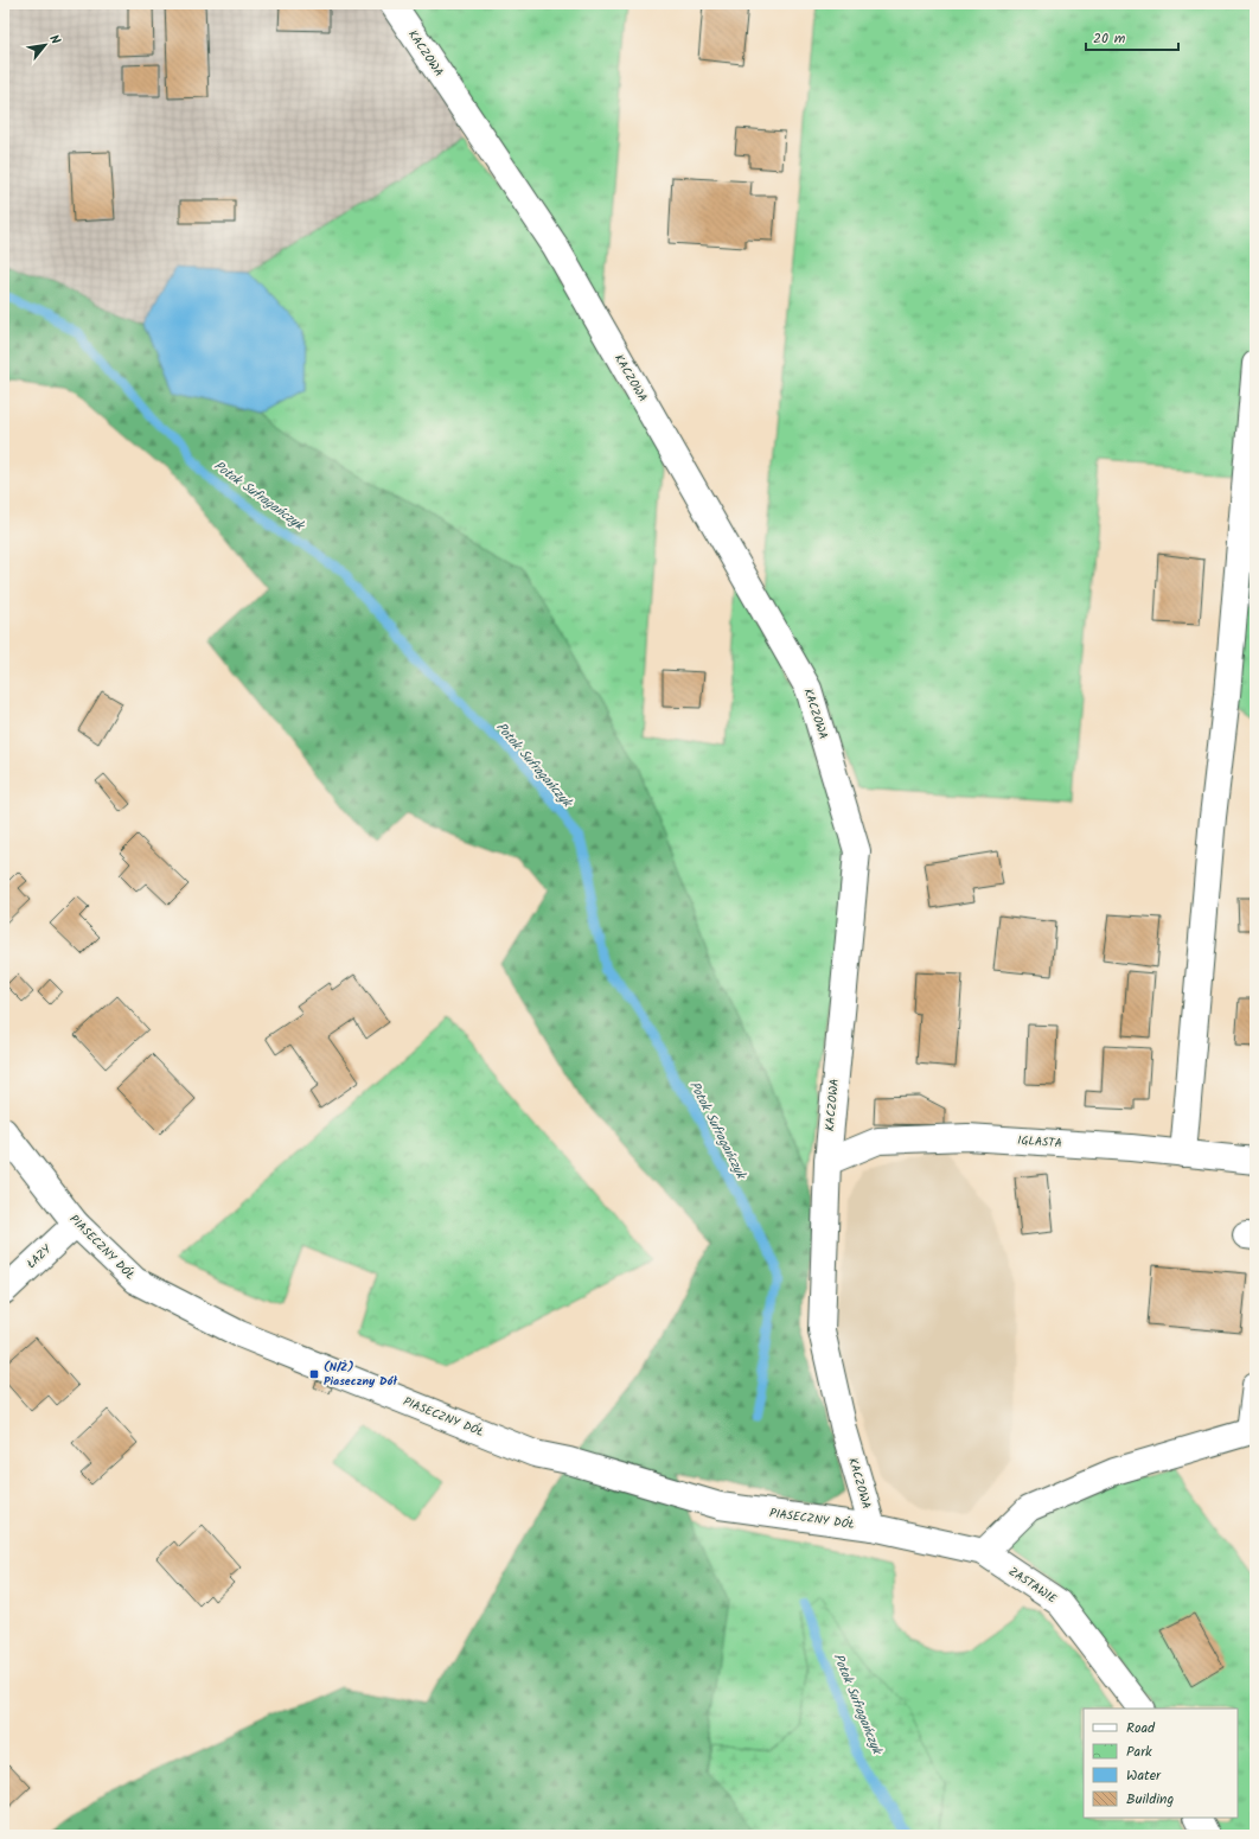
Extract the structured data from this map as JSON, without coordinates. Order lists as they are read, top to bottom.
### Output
{
  "streets": {
    "street": [
      "KACZOWA",
      "IGLASTA",
      "PIASECZNY DÓŁ",
      "ŁAZY",
      "ZASTAWIE"
    ]
  },
  "crossings": [
    ["KACZOWA", "IGLASTA"],
    ["KACZOWA", "PIASECZNY DÓŁ"],
    ["PIASECZNY DÓŁ", "ŁAZY"],
    ["PIASECZNY DÓŁ", "ZASTAWIE"]
  ],
  "water": ["Potok Sufragańczyk"],
  "places": {
    "transit": ["(N/Ż) Piaseczny Dół"]
  },
  "legend": [
    "Road",
    "Park",
    "Water",
    "Building"
  ],
  "scale_bar": "20 m",
  "north": "top right"
}
